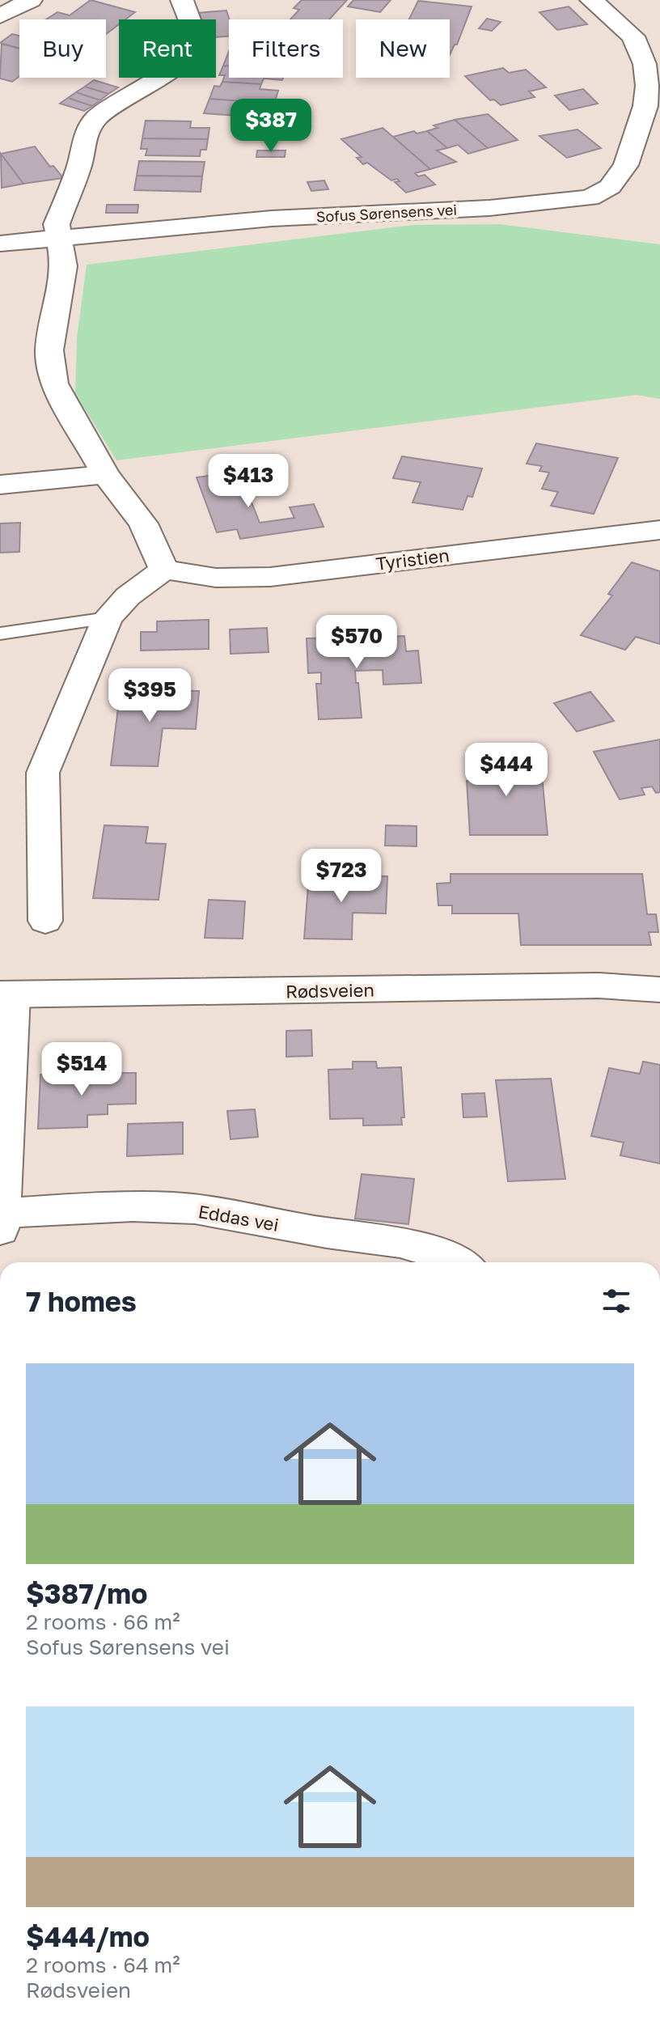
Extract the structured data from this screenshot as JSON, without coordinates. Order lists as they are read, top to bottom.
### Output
{
  "streets": {
    "street": [
      "Sofus Sørensens vei",
      "Tyristien",
      "Rødsveien",
      "Eddas vei"
    ]
  },
  "page": {
    "chip": [
      "Buy",
      "Rent",
      "Filters",
      "New"
    ],
    "price": [
      "$387",
      "$413",
      "$570",
      "$395",
      "$444",
      "$723",
      "$514"
    ],
    "heading": "7 homes",
    "list": [
      {
        "name": "$387/mo",
        "note": "2 rooms · 66 m² · Sofus Sørensens vei"
      },
      {
        "name": "$444/mo",
        "note": "2 rooms · 64 m² · Rødsveien"
      }
    ]
  }
}
